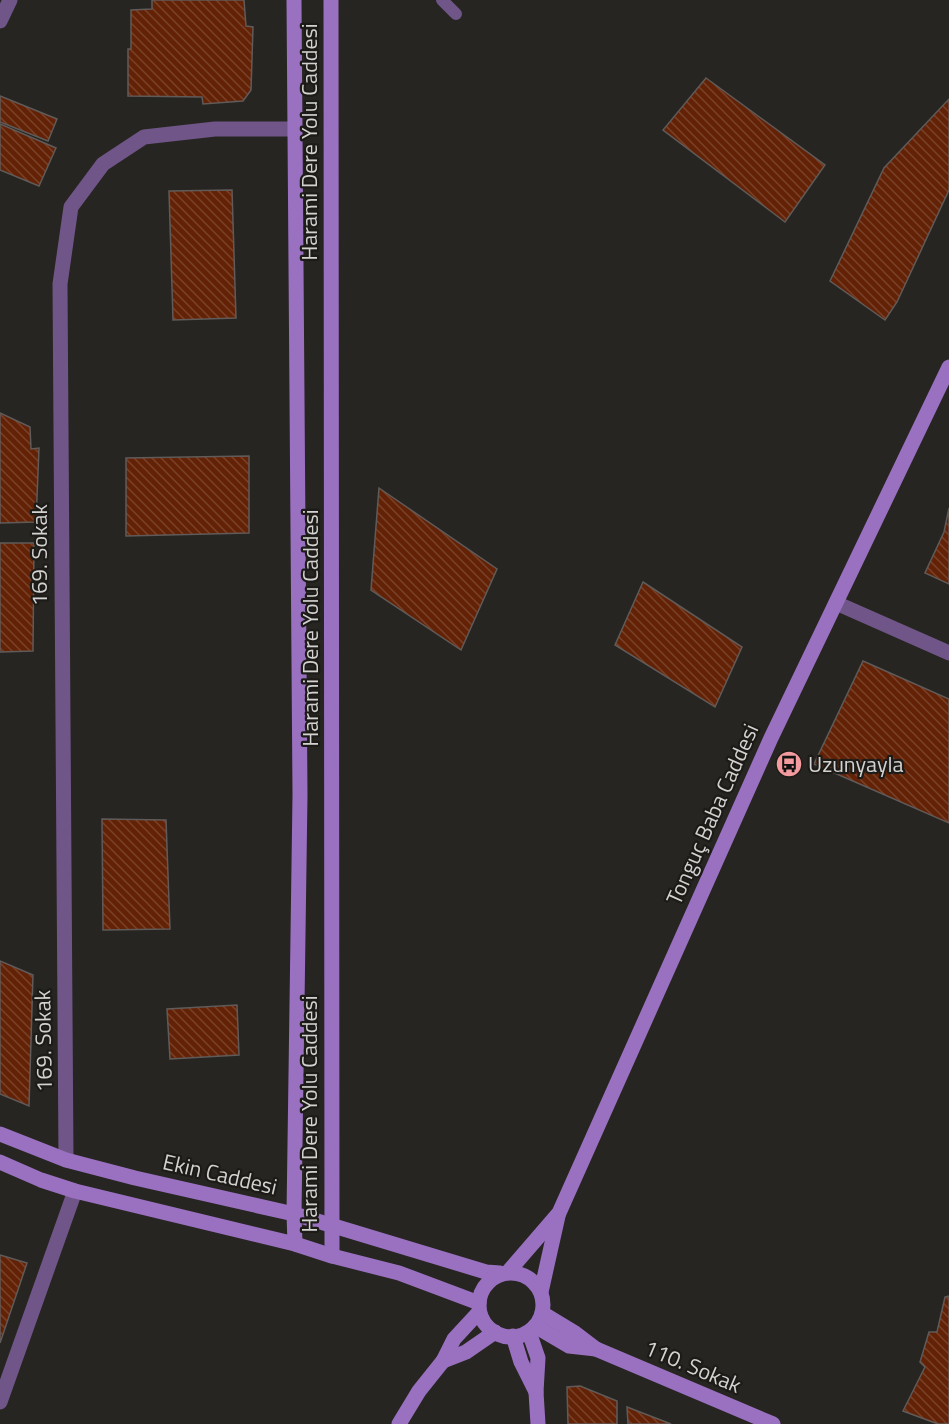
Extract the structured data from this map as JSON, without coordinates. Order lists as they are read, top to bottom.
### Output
{
  "streets": {
    "street": [
      "Harami Dere Yolu Caddesi",
      "169. Sokak",
      "Tonguç Baba Caddesi",
      "Ekin Caddesi",
      "110. Sokak"
    ]
  },
  "crossings": [
    ["Harami Dere Yolu Caddesi", "169. Sokak"],
    ["Harami Dere Yolu Caddesi", "Ekin Caddesi"],
    ["169. Sokak", "Ekin Caddesi"],
    ["Tonguç Baba Caddesi", "Ekin Caddesi"],
    ["Tonguç Baba Caddesi", "110. Sokak"],
    ["Ekin Caddesi", "110. Sokak"]
  ],
  "places": {
    "bus stop": ["Uzunyayla"]
  }
}
